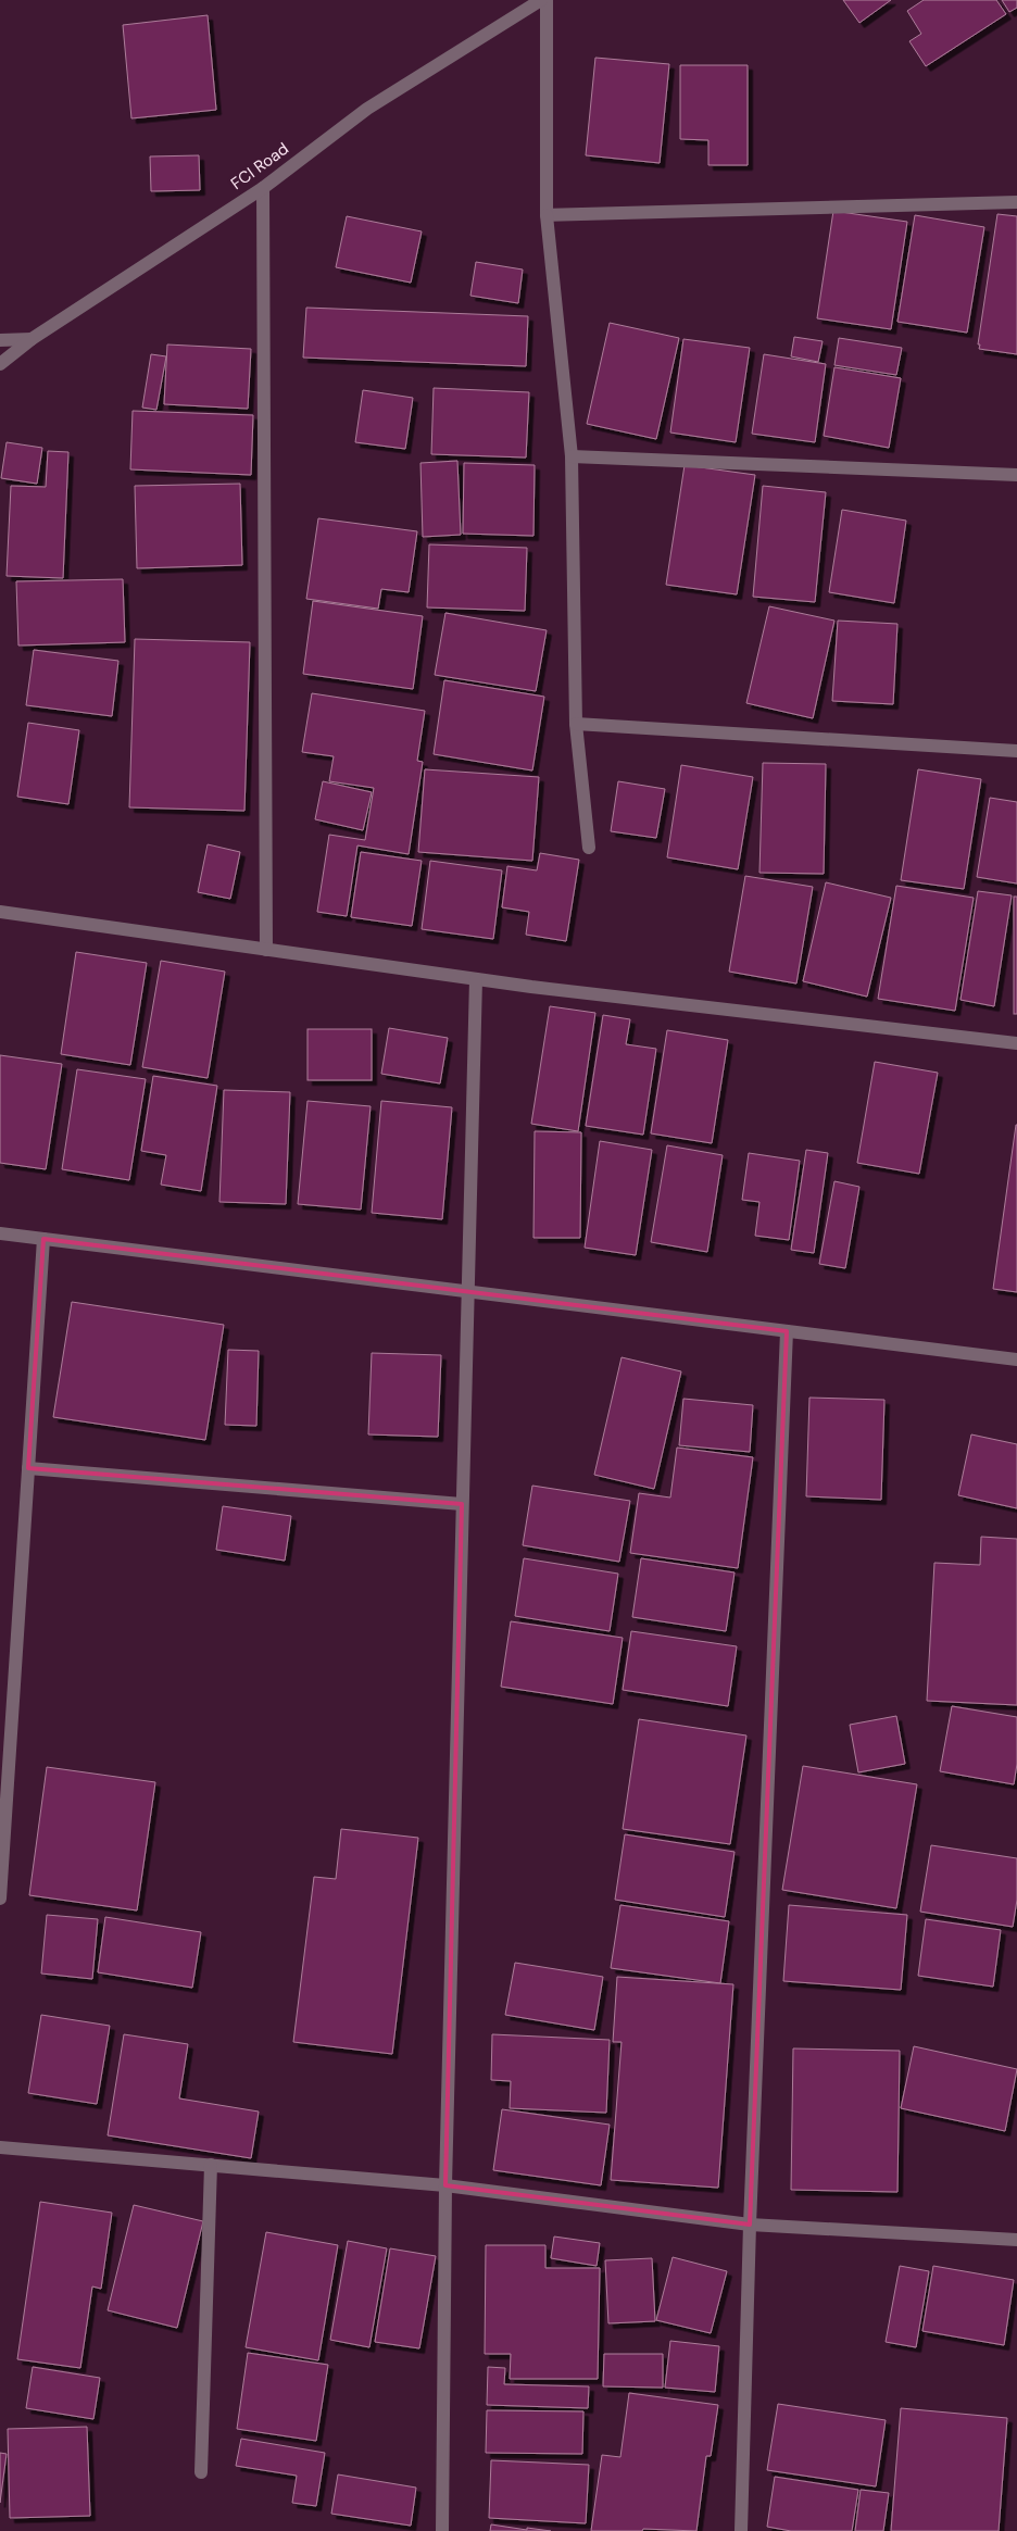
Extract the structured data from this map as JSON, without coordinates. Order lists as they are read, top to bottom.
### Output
{
  "streets": {
    "street": ["FCI Road"]
  }
}
